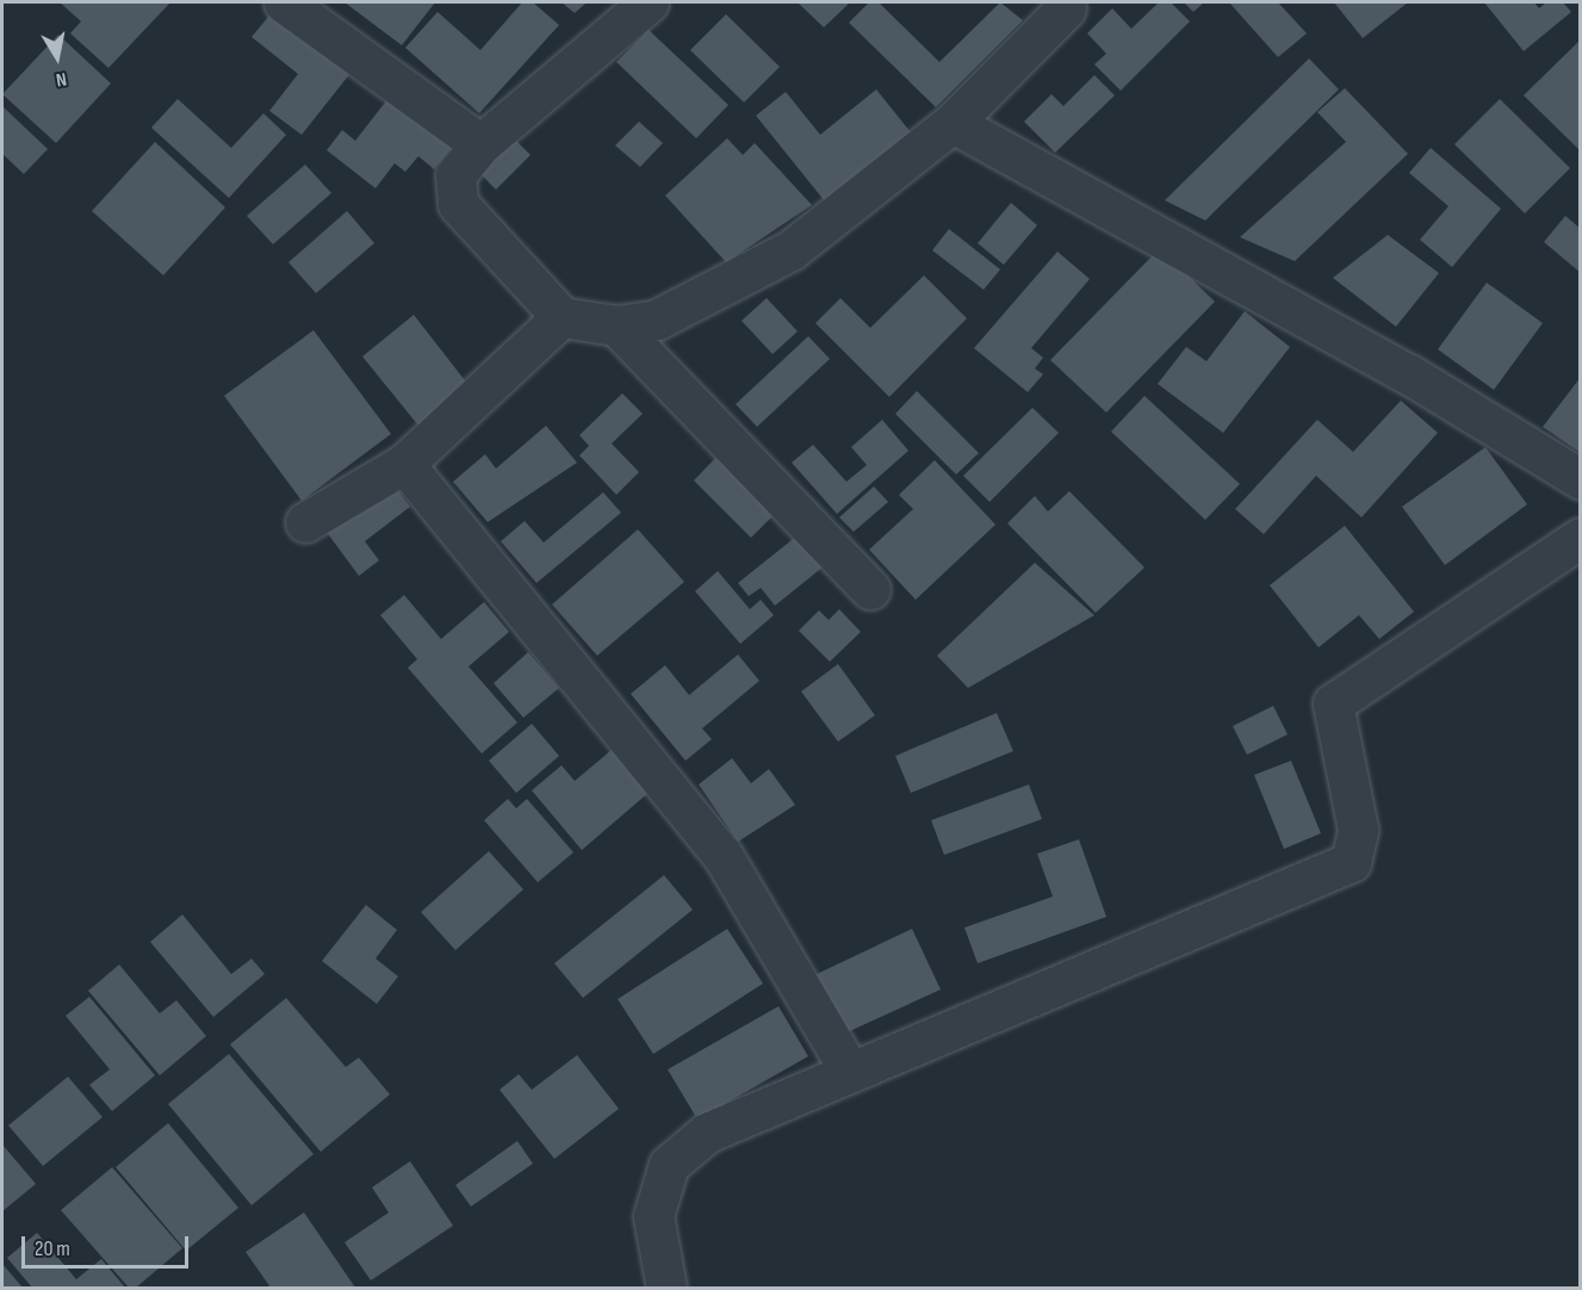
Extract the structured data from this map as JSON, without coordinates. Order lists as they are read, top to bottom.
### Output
{
  "scale_bar": "20 m",
  "north": "bottom"
}
